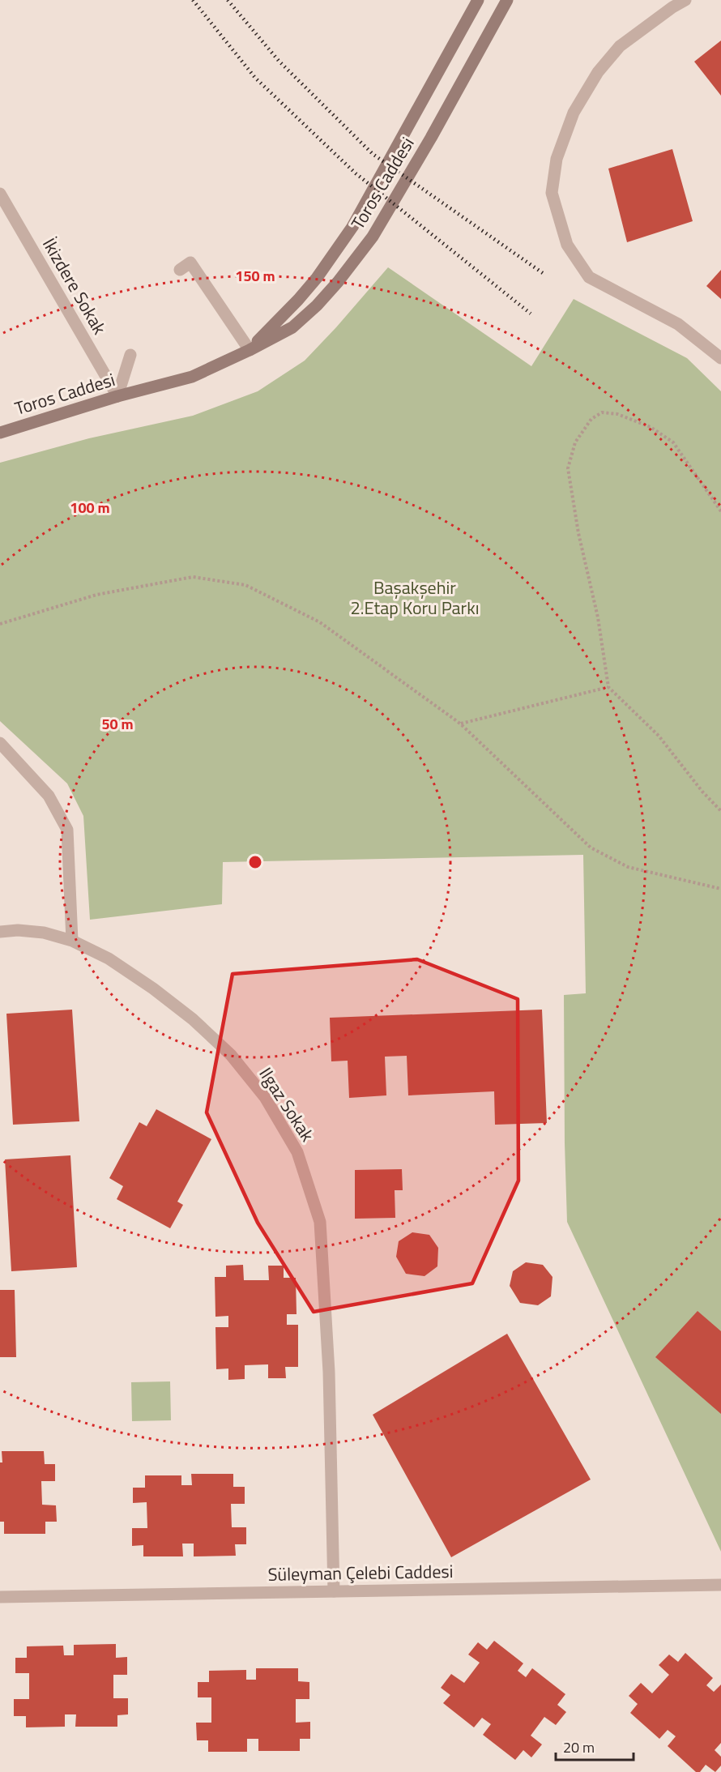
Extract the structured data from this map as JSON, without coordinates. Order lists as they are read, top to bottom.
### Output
{
  "streets": {
    "main road": ["Toros Caddesi"],
    "street": ["İkizdere Sokak", "Ilgaz Sokak", "Süleyman Çelebi Caddesi"]
  },
  "crossings": [
    ["Toros Caddesi", "İkizdere Sokak"],
    ["Ilgaz Sokak", "Süleyman Çelebi Caddesi"]
  ],
  "parks": ["Başakşehir 2.Etap Koru Parkı"],
  "scale_bar": "20 m",
  "rings": ["150 m", "100 m", "50 m"]
}
